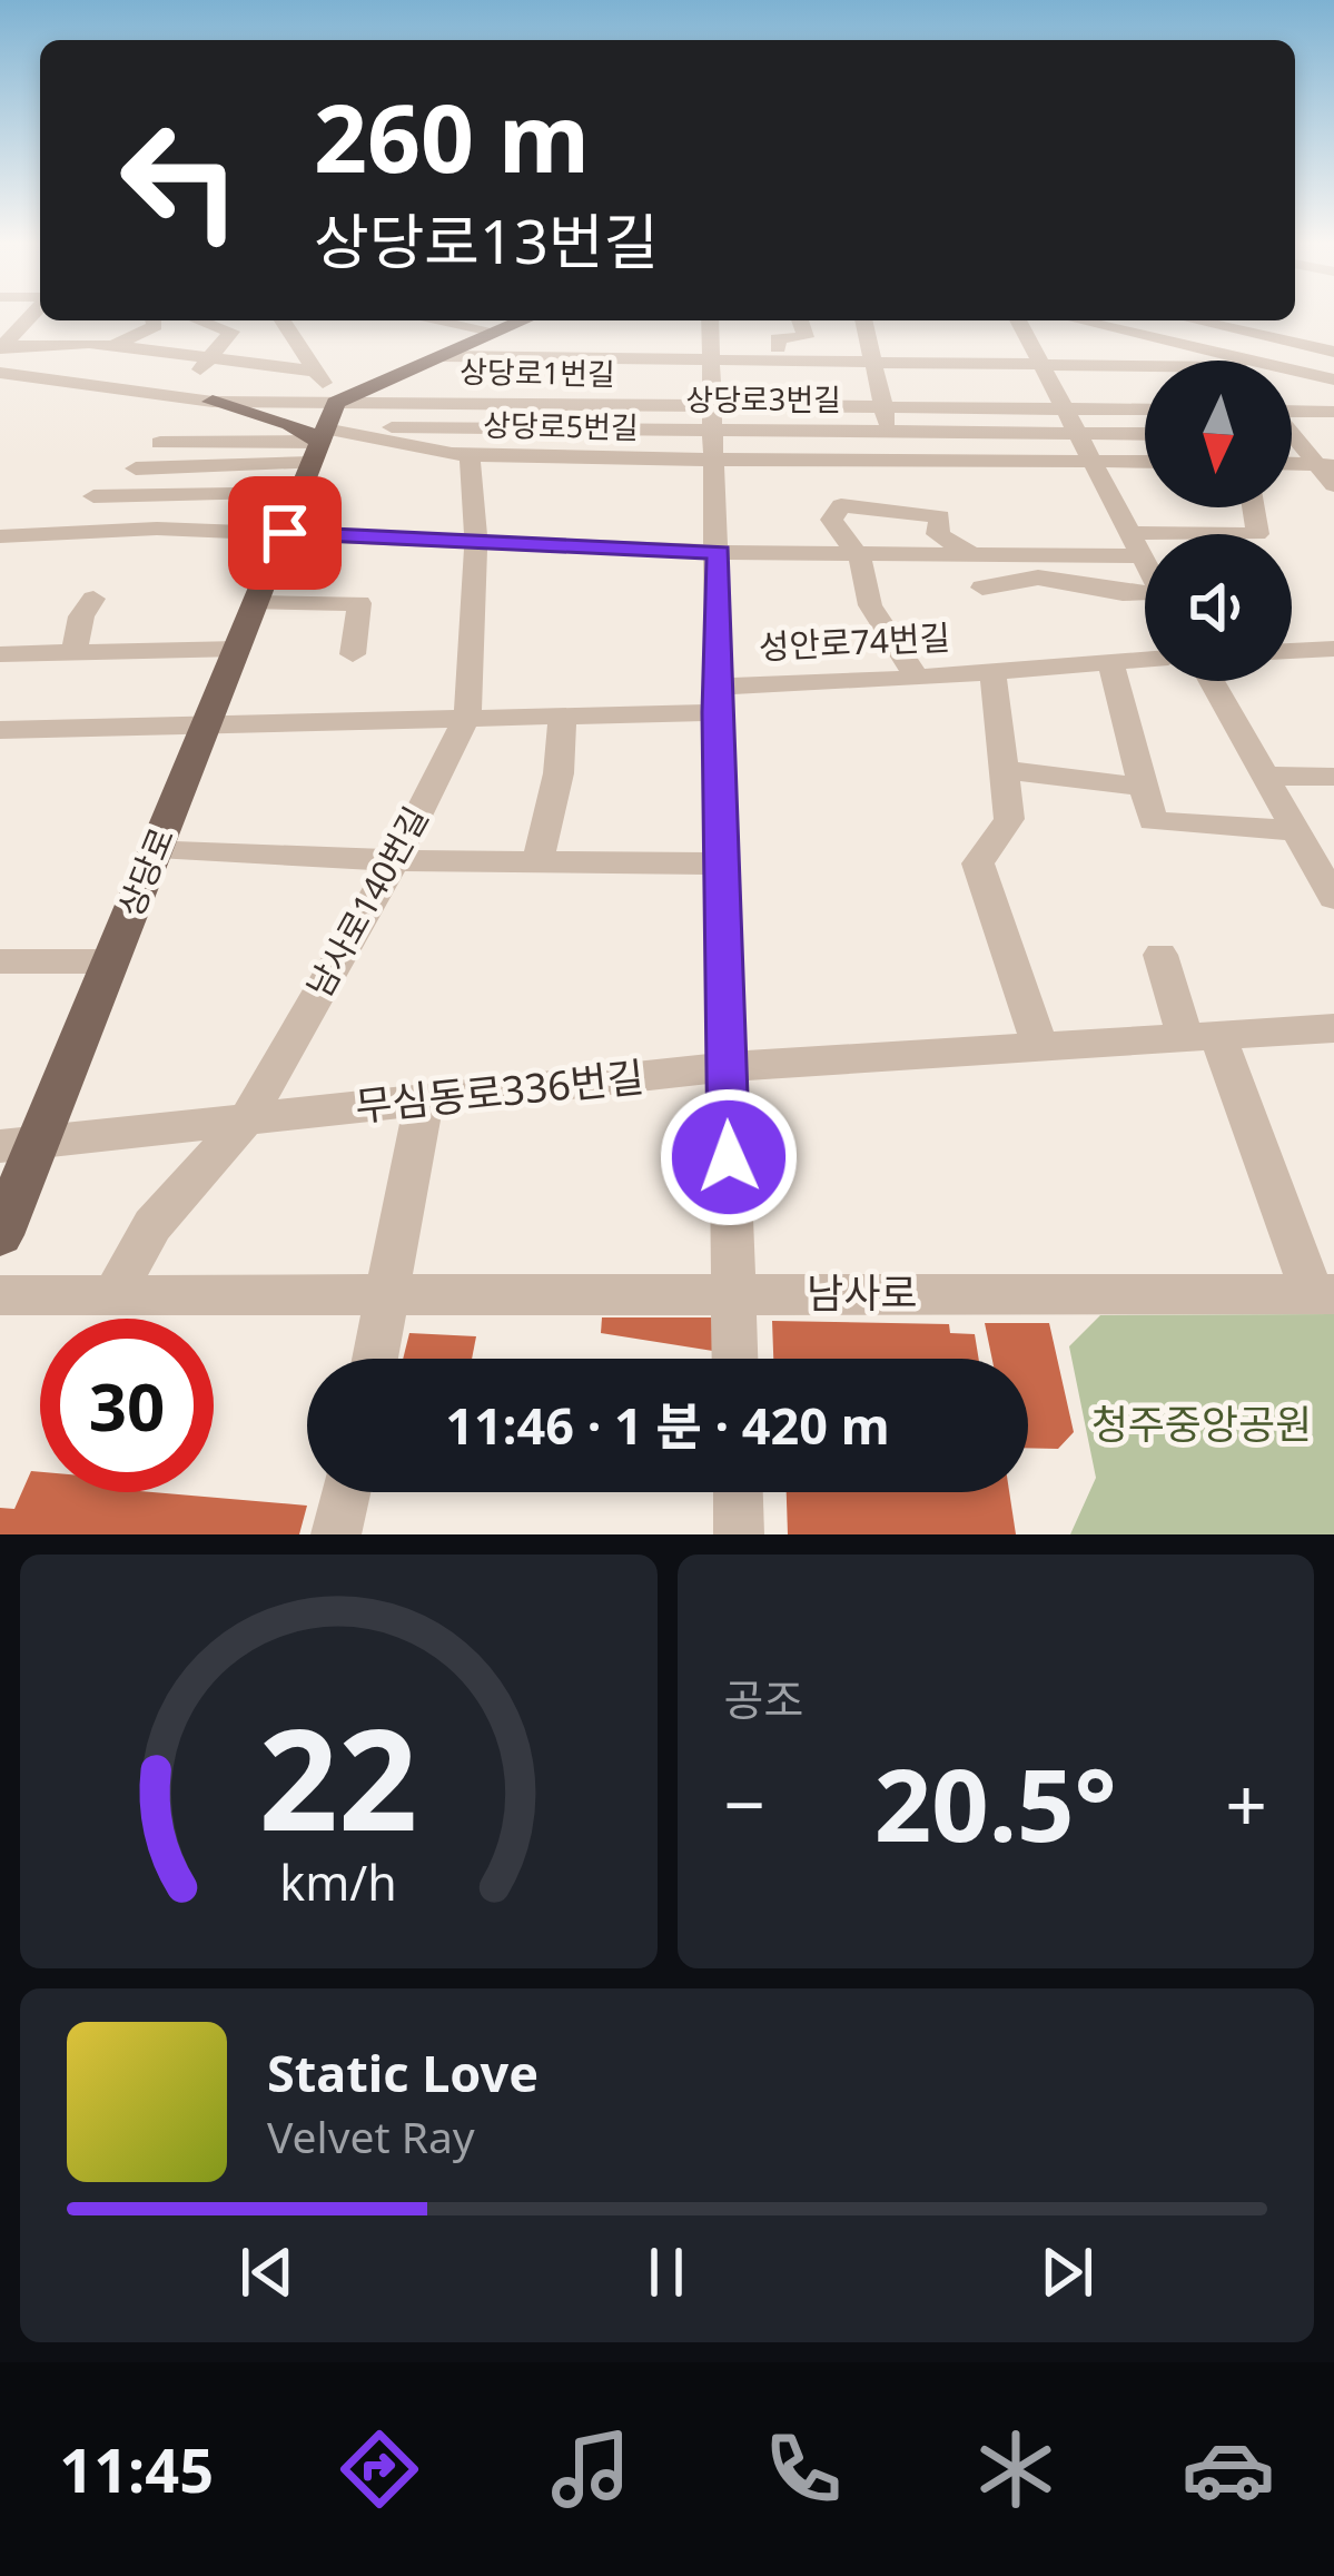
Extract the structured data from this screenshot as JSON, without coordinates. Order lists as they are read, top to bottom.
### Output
{
  "streets": {
    "main road": ["상당로"],
    "street": [
      "상당로1번길",
      "상당로3번길",
      "상당로5번길",
      "성안로74번길",
      "남사로140번길",
      "무심동로336번길",
      "남사로"
    ]
  },
  "crossings": [
    ["상당로1번길", "상당로3번길"],
    ["상당로1번길", "상당로5번길"],
    ["상당로1번길", "상당로"],
    ["상당로3번길", "상당로5번길"],
    ["상당로3번길", "상당로"],
    ["상당로5번길", "상당로"],
    ["상당로5번길", "남사로140번길"],
    ["성안로74번길", "상당로"],
    ["성안로74번길", "남사로140번길"],
    ["성안로74번길", "무심동로336번길"],
    ["상당로", "무심동로336번길"],
    ["남사로140번길", "무심동로336번길"],
    ["남사로140번길", "남사로"]
  ],
  "parks": ["청주중앙공원"],
  "north": "bottom",
  "page": {
    "turn": ["260 m", "상당로13번길"],
    "limit": "30",
    "trip": "11:46 · 1 분 · 420 m",
    "tile": "공조",
    "heat": ["−", "20.5°", "+"],
    "song": ["Static Love", "Velvet Ray"],
    "tabs": "11:45",
    "gauge": ["22", "km/h"]
  }
}
